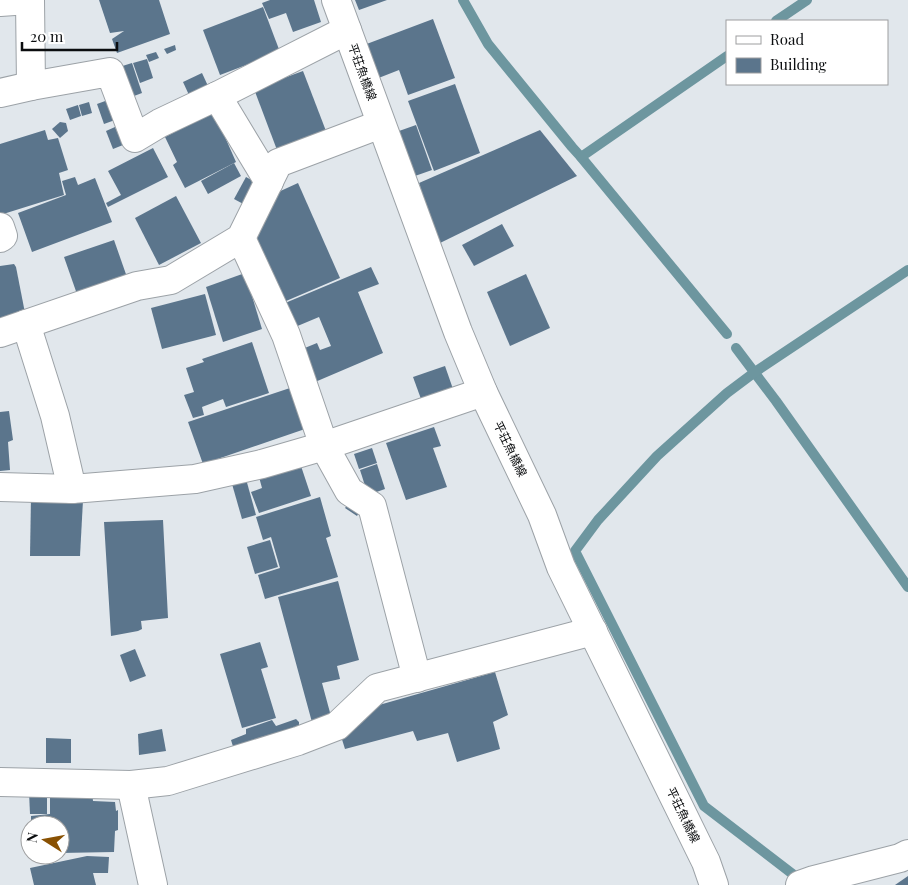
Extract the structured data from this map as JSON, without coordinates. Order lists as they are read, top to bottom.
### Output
{
  "streets": {
    "street": ["平荘魚橋線"]
  },
  "legend": ["Road", "Building"],
  "scale_bar": "20 m",
  "north": "left"
}
